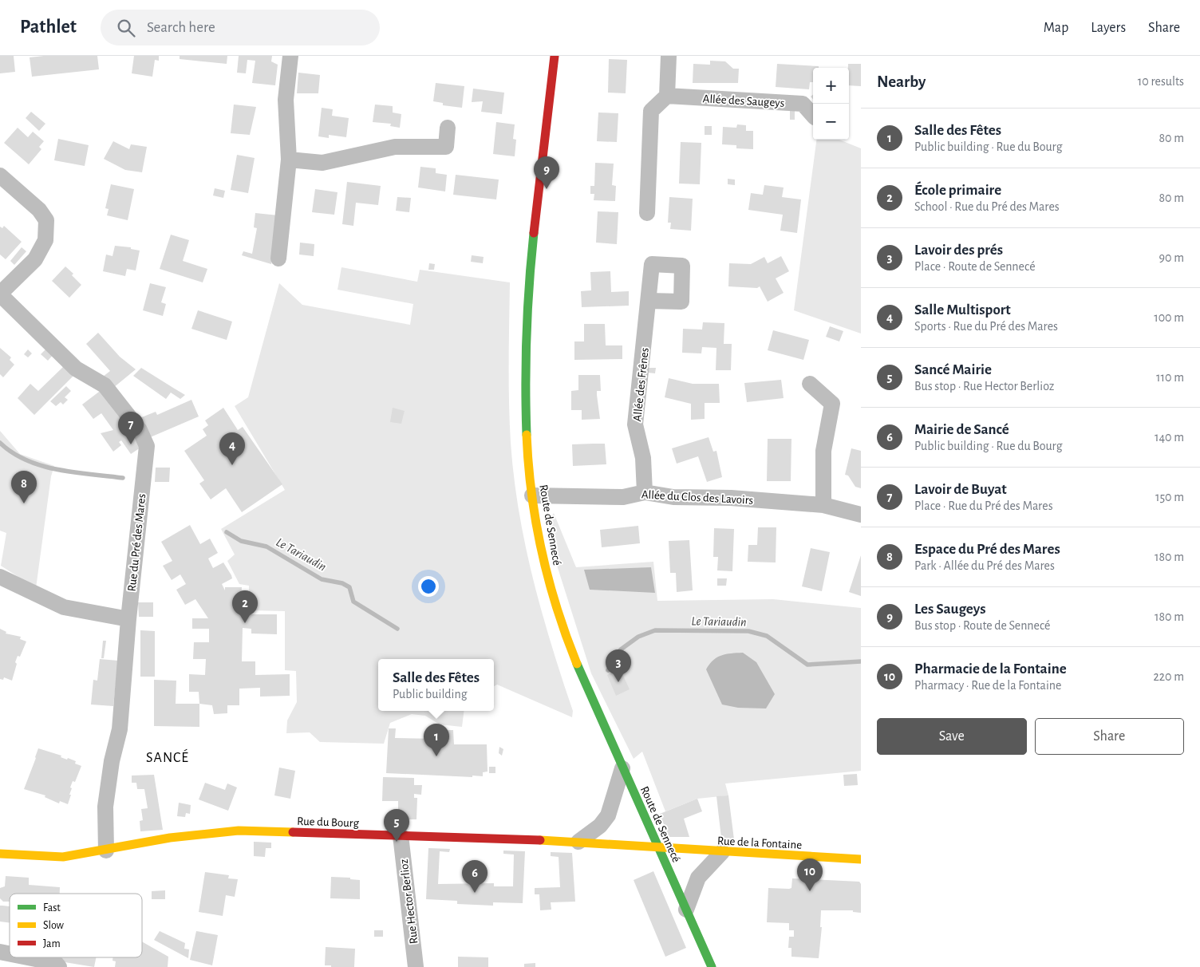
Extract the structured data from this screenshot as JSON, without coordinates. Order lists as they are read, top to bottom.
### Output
{
  "streets": {
    "street": [
      "Allée des Saugeys",
      "Allée des Frênes",
      "Allée du Clos des Lavoirs",
      "Route de Sennecé",
      "Rue du Pré des Mares",
      "Rue du Bourg",
      "Rue de la Fontaine",
      "Rue Hector Berlioz"
    ]
  },
  "crossings": [
    ["Allée des Frênes", "Allée du Clos des Lavoirs"],
    ["Allée du Clos des Lavoirs", "Route de Sennecé"],
    ["Route de Sennecé", "Rue du Bourg"],
    ["Route de Sennecé", "Rue de la Fontaine"],
    ["Rue du Pré des Mares", "Rue du Bourg"],
    ["Rue du Bourg", "Rue de la Fontaine"],
    ["Rue du Bourg", "Rue Hector Berlioz"]
  ],
  "districts": ["SANCÉ"],
  "water": ["Le Tariaudin"],
  "legend": ["Fast", "Slow", "Jam"],
  "page": {
    "header": "Pathlet",
    "search": "Search here",
    "nav": ["Map", "Layers", "Share"],
    "heading": ["Nearby", "10 results"],
    "map_buttons": ["+", "−"],
    "list": [
      {
        "mark": "1",
        "name": "Salle des Fêtes",
        "note": "Public building · Rue du Bourg",
        "value": "80 m"
      },
      {
        "mark": "2",
        "name": "École primaire",
        "note": "School · Rue du Pré des Mares",
        "value": "80 m"
      },
      {
        "mark": "3",
        "name": "Lavoir des prés",
        "note": "Place · Route de Sennecé",
        "value": "90 m"
      },
      {
        "mark": "4",
        "name": "Salle Multisport",
        "note": "Sports · Rue du Pré des Mares",
        "value": "100 m"
      },
      {
        "mark": "5",
        "name": "Sancé Mairie",
        "note": "Bus stop · Rue Hector Berlioz",
        "value": "110 m"
      },
      {
        "mark": "6",
        "name": "Mairie de Sancé",
        "note": "Public building · Rue du Bourg",
        "value": "140 m"
      },
      {
        "mark": "7",
        "name": "Lavoir de Buyat",
        "note": "Place · Rue du Pré des Mares",
        "value": "150 m"
      },
      {
        "mark": "8",
        "name": "Espace du Pré des Mares",
        "note": "Park · Allée du Pré des Mares",
        "value": "180 m"
      },
      {
        "mark": "9",
        "name": "Les Saugeys",
        "note": "Bus stop · Route de Sennecé",
        "value": "180 m"
      },
      {
        "mark": "10",
        "name": "Pharmacie de la Fontaine",
        "note": "Pharmacy · Rue de la Fontaine",
        "value": "220 m"
      }
    ],
    "pins": [
      "9",
      "7",
      "4",
      "8",
      "2",
      "3",
      "1",
      "5",
      "10",
      "6"
    ],
    "popup": ["Salle des Fêtes", "Public building"],
    "buttons": ["Save", "Share"]
  }
}
